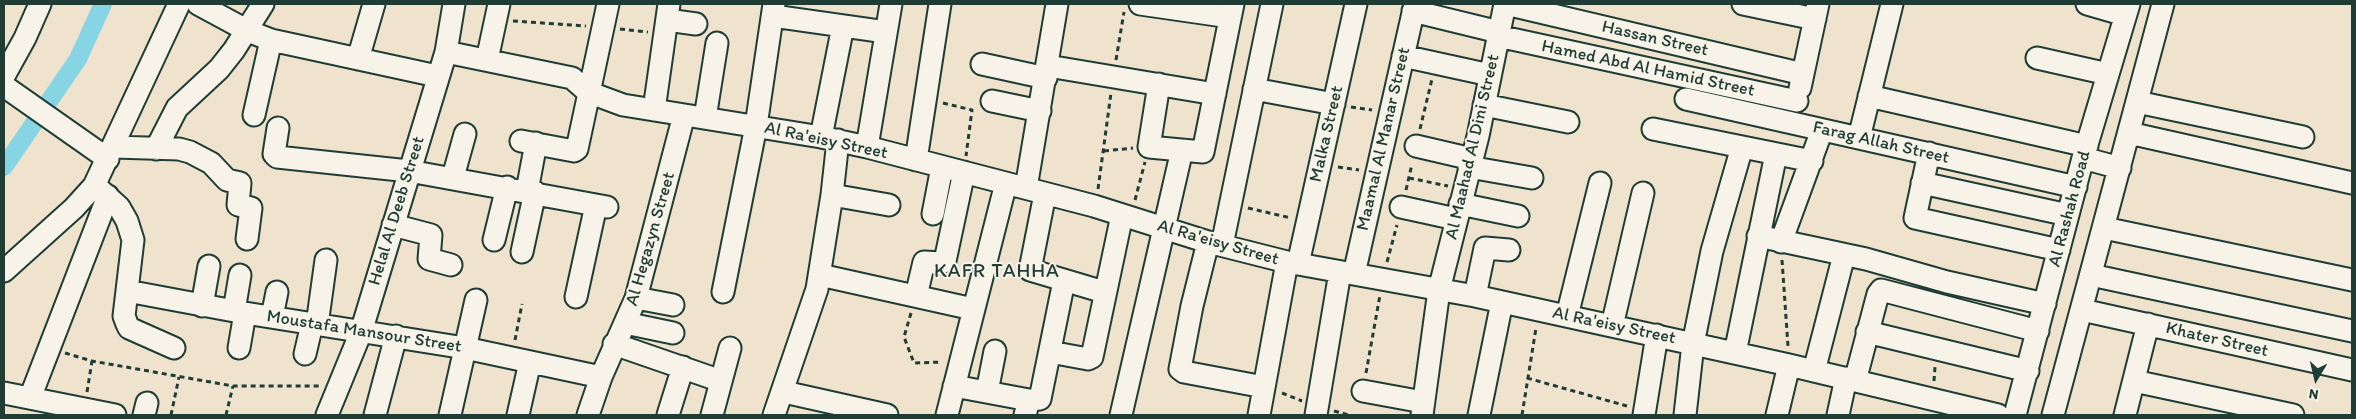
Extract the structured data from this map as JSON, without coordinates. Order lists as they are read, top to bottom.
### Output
{
  "streets": {
    "street": [
      "Hassan Street",
      "Hamed Abd Al Hamid Street",
      "Malka Street",
      "Maamal Al Manar Street",
      "Al Ra'eisy Street",
      "Farag Allah Street",
      "Al Maahad Al Dini Street",
      "Al Rashah Road",
      "Helal Al Deeb Street",
      "Al Hegazyn Street",
      "Moustafa Mansour Street",
      "Khater Street"
    ]
  },
  "crossings": [
    ["Hassan Street", "Al Maahad Al Dini Street"],
    ["Hamed Abd Al Hamid Street", "Maamal Al Manar Street"],
    ["Hamed Abd Al Hamid Street", "Al Maahad Al Dini Street"],
    ["Malka Street", "Al Ra'eisy Street"],
    ["Maamal Al Manar Street", "Al Ra'eisy Street"],
    ["Al Ra'eisy Street", "Al Maahad Al Dini Street"],
    ["Al Ra'eisy Street", "Helal Al Deeb Street"],
    ["Al Ra'eisy Street", "Al Hegazyn Street"],
    ["Farag Allah Street", "Al Rashah Road"],
    ["Helal Al Deeb Street", "Moustafa Mansour Street"],
    ["Al Hegazyn Street", "Moustafa Mansour Street"]
  ],
  "districts": ["KAFR TAHHA"],
  "north": "bottom"
}
